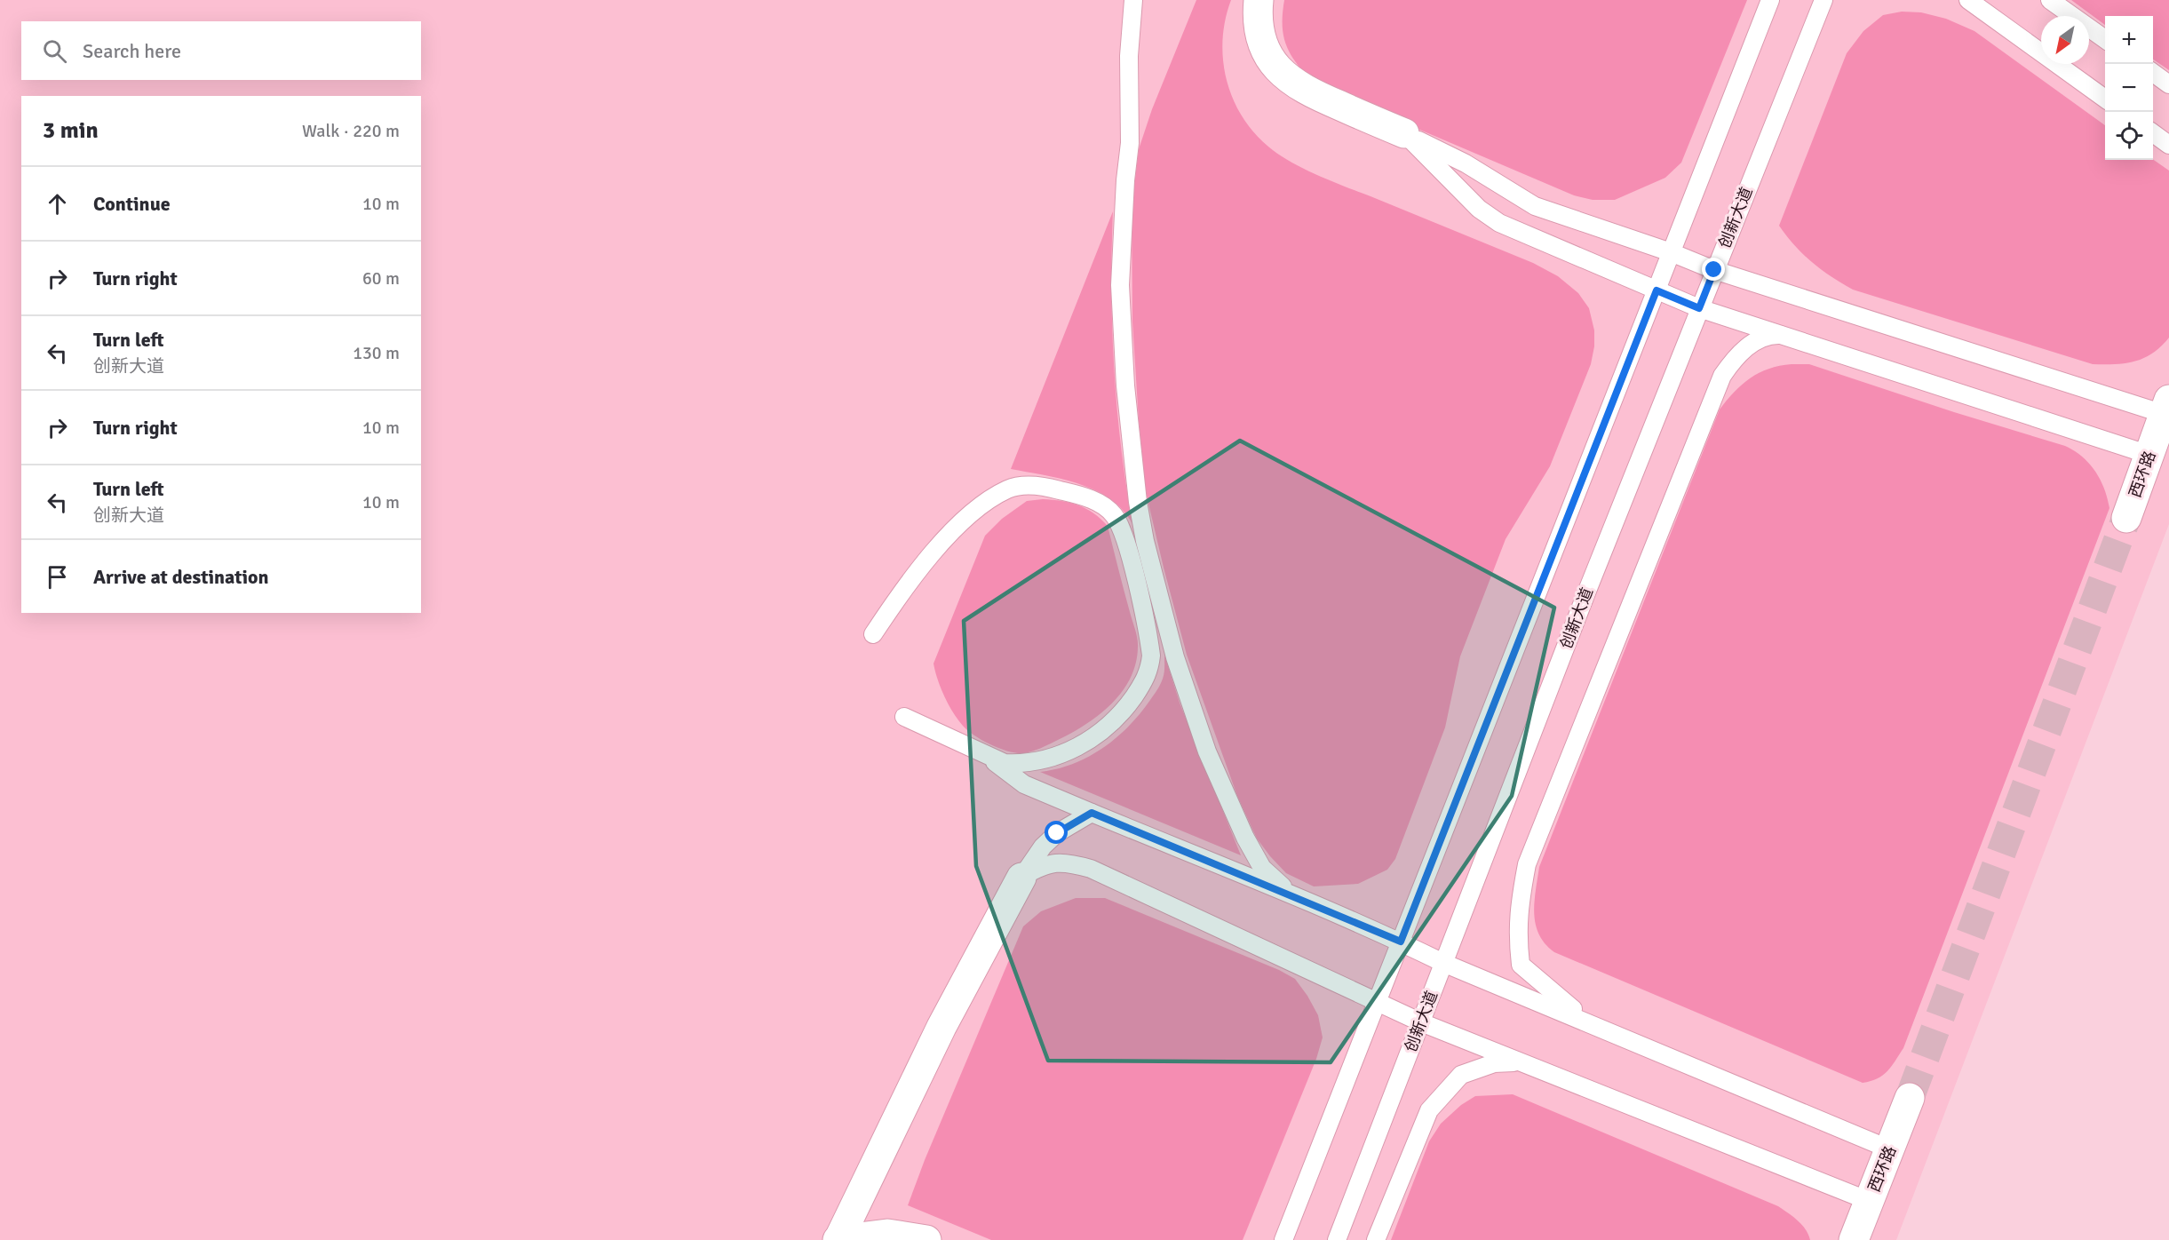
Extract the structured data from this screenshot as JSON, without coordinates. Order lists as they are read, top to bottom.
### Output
{
  "streets": {
    "street": ["西环路"],
    "lane": ["创新大道"]
  },
  "north": "bottom left",
  "page": {
    "map_buttons": ["+", "−"],
    "search": "Search here",
    "heading": ["3 min", "Walk · 220 m"],
    "list": [
      ["Continue", "10 m"],
      ["Turn right", "60 m"],
      ["Turn left", "创新大道", "130 m"],
      ["Turn right", "10 m"],
      ["Turn left", "创新大道", "10 m"],
      "Arrive at destination"
    ]
  }
}
